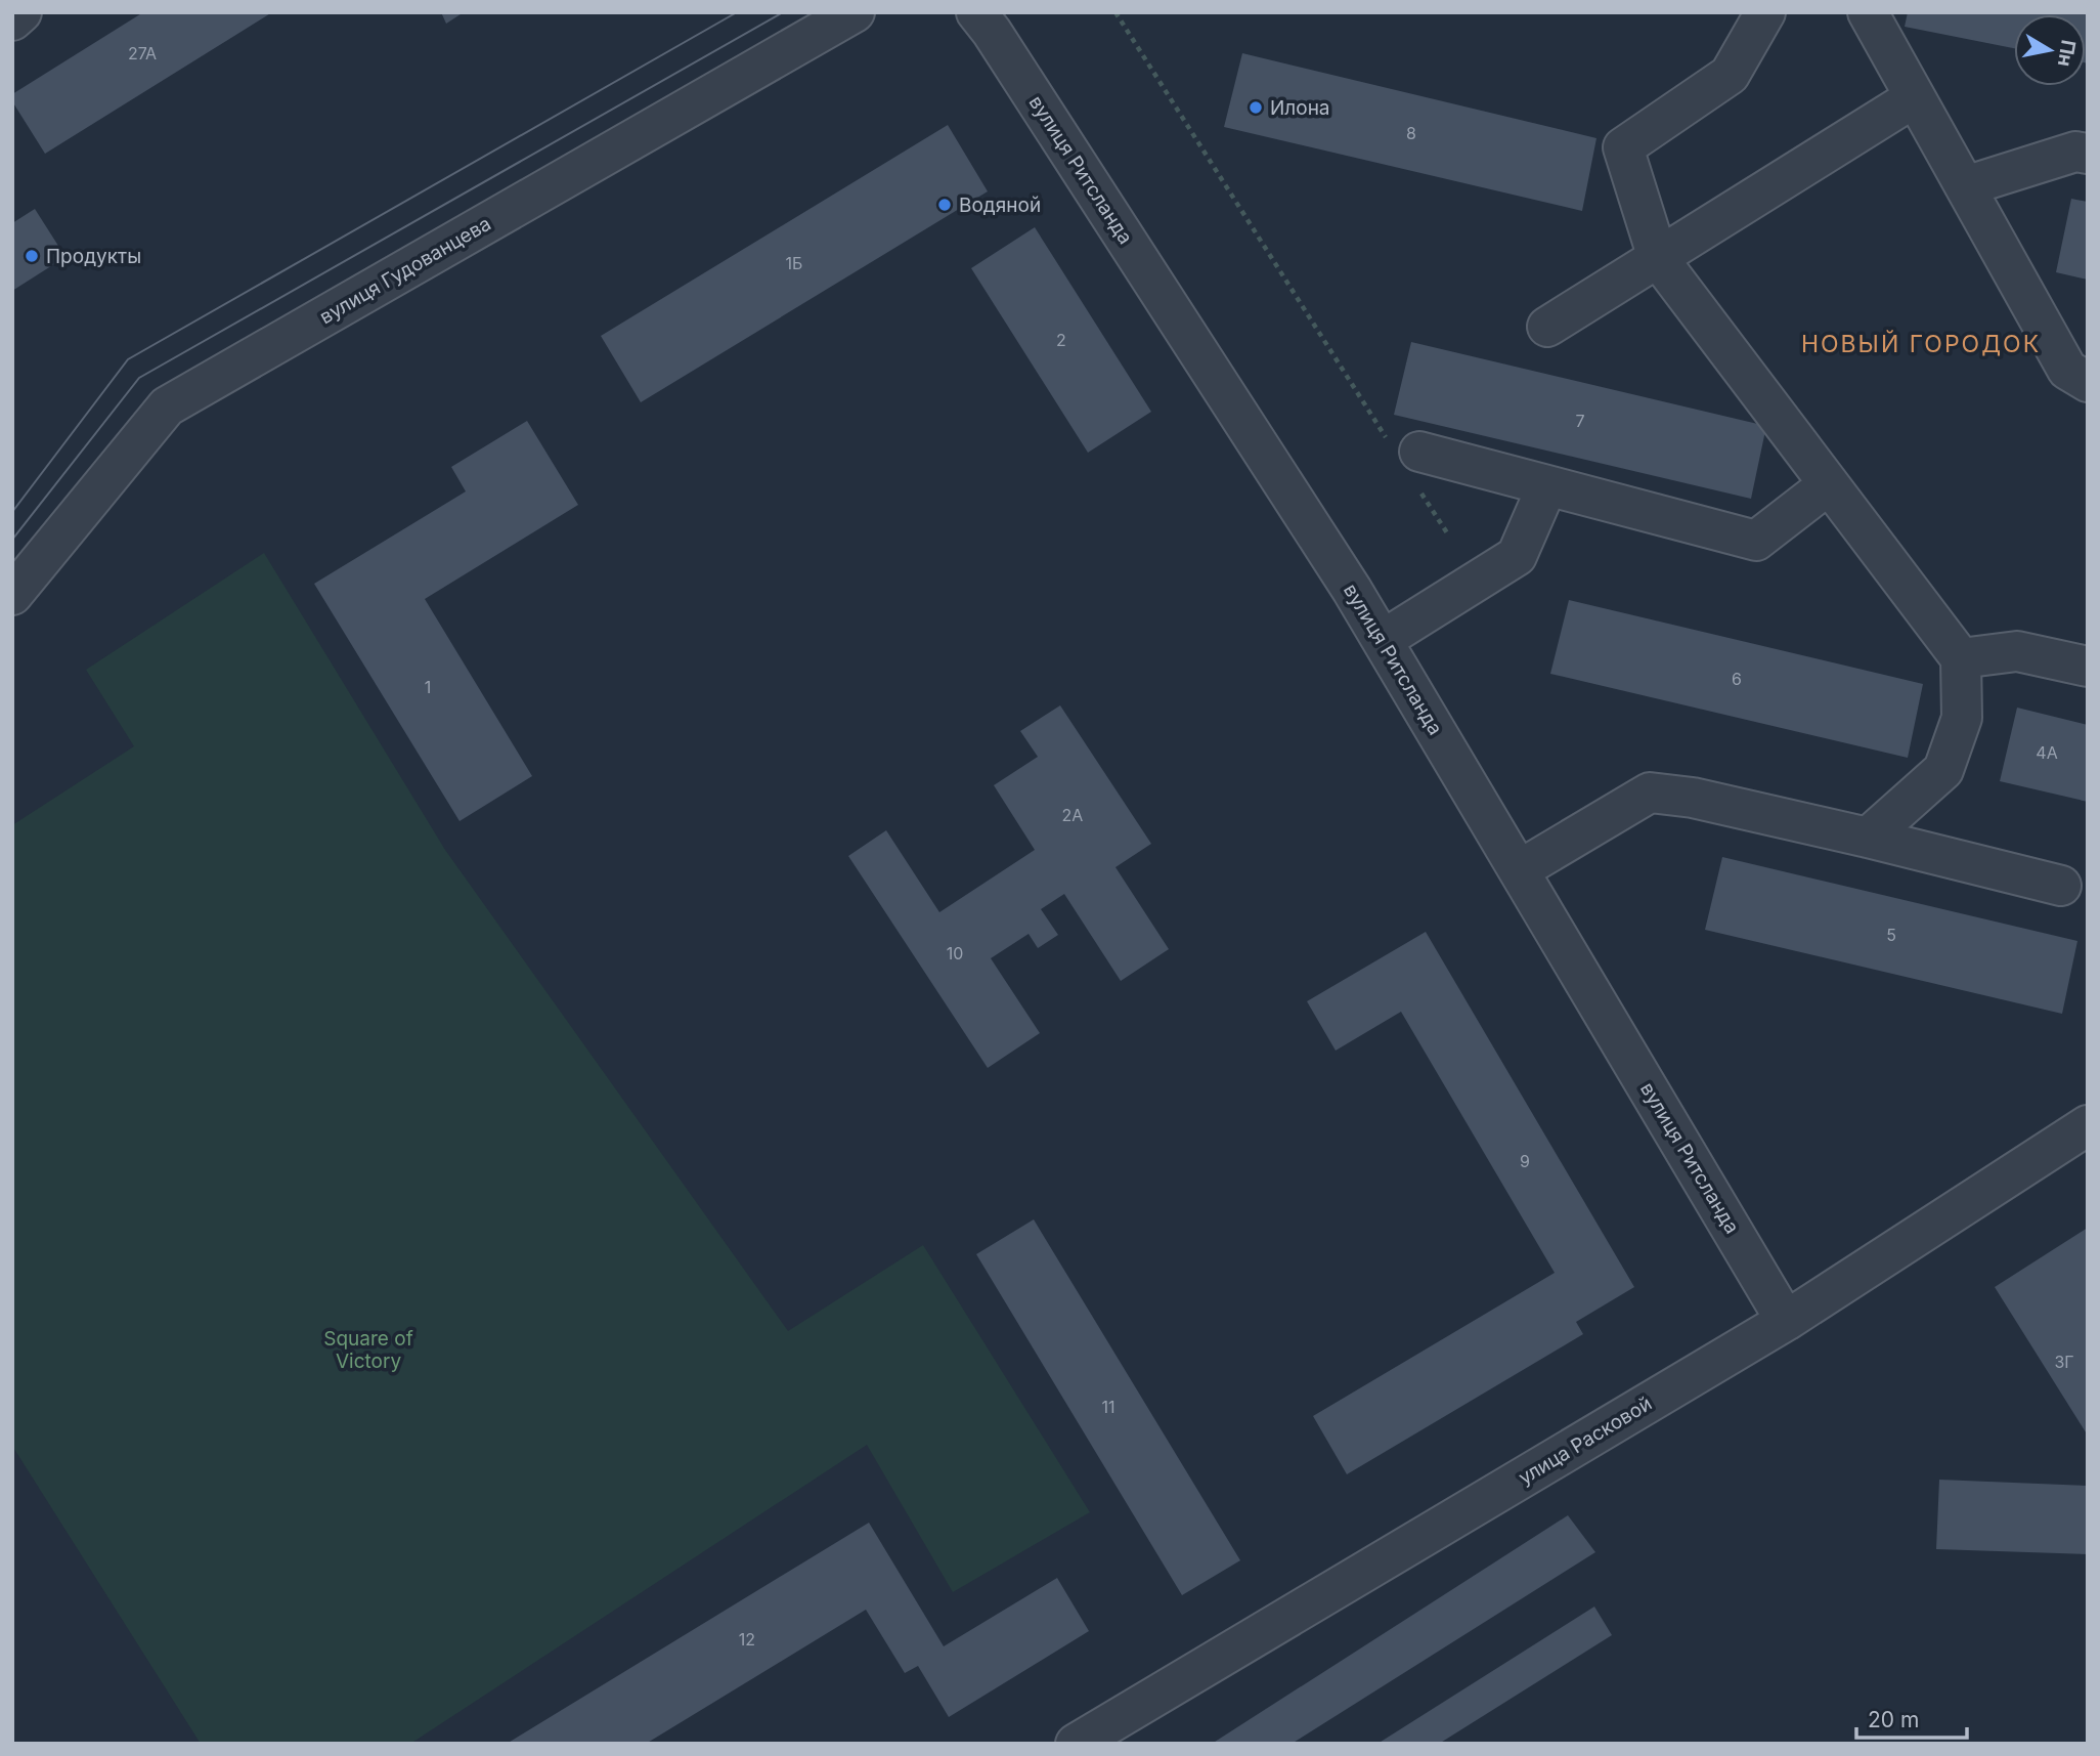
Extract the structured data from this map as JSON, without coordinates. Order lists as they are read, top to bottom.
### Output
{
  "streets": {
    "street": ["вулиця Ритсланда", "вулиця Гудованцева", "улица Расковой"]
  },
  "crossings": [
    ["вулиця Ритсланда", "улица Расковой"]
  ],
  "districts": ["НОВЫЙ ГОРОДОК"],
  "parks": ["Square of Victory"],
  "places": ["Илона", "Водяной", "Продукты"],
  "house_numbers": [
    "27А",
    "8",
    "1Б",
    "2",
    "7",
    "6",
    "1",
    "4А",
    "2А",
    "5",
    "10",
    "9",
    "3Г",
    "11",
    "12"
  ],
  "scale_bar": "20 m",
  "north": "right"
}
